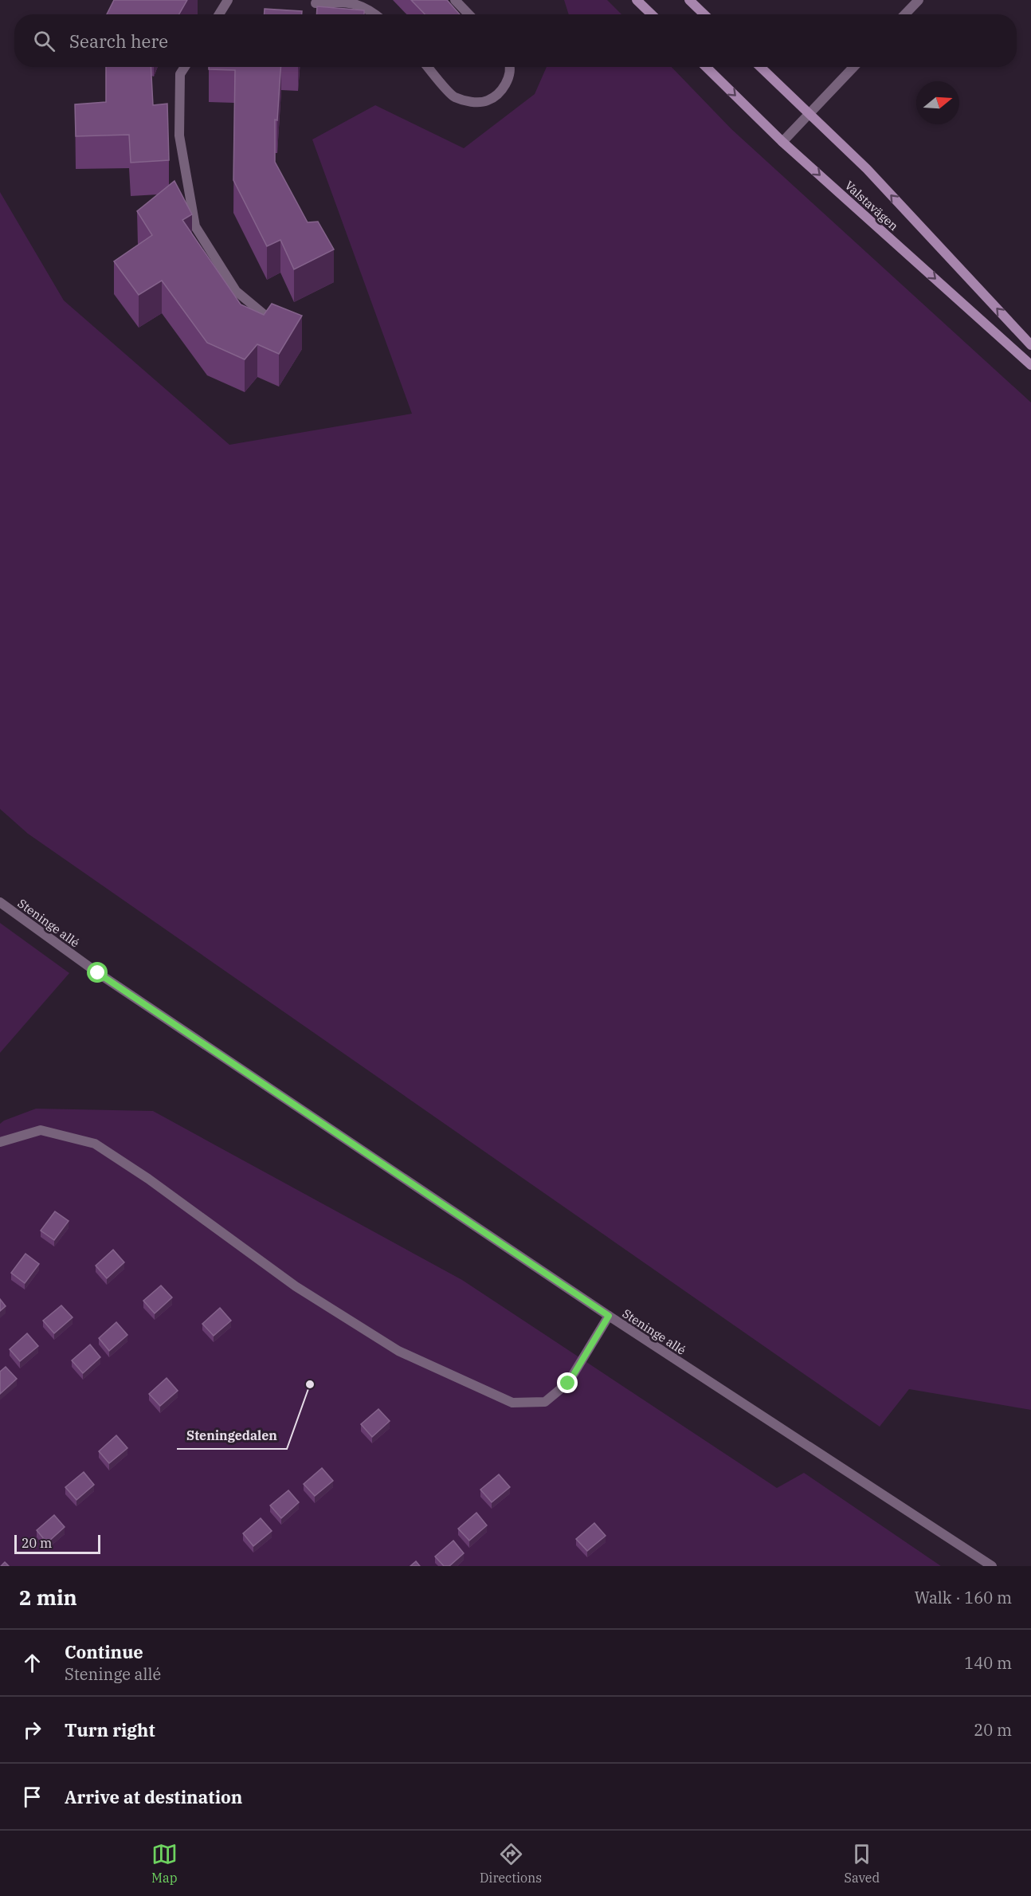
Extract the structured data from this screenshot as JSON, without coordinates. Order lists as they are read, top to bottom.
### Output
{
  "streets": {
    "street": ["Valstavägen", "Steninge allé"]
  },
  "places": ["Steningedalen"],
  "scale_bar": "20 m",
  "north": "right",
  "page": {
    "search": "Search here",
    "scale": "20 m",
    "heading": ["2 min", "Walk · 160 m"],
    "list": [
      ["Continue", "Steninge allé", "140 m"],
      ["Turn right", "20 m"],
      "Arrive at destination"
    ],
    "nav": ["Map", "Directions", "Saved"]
  }
}
